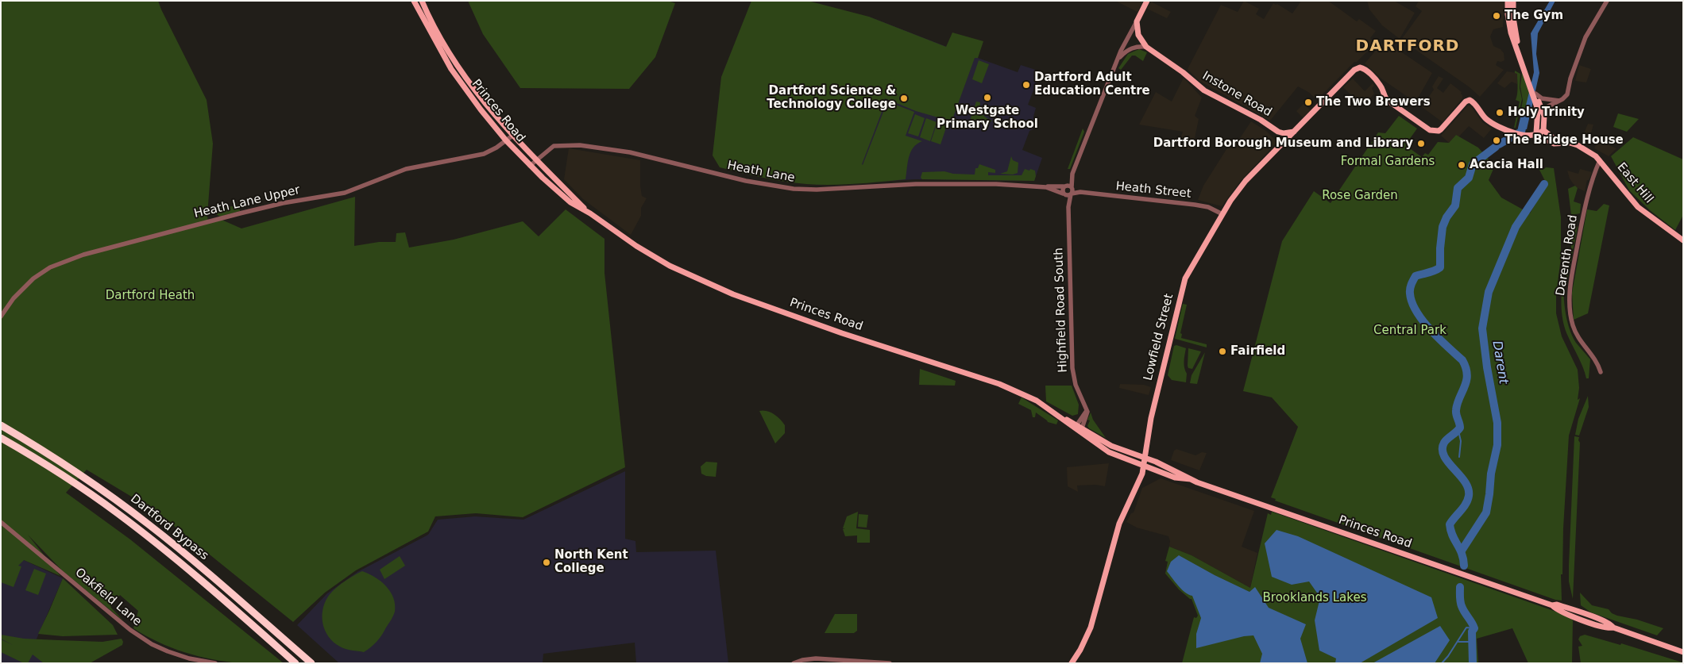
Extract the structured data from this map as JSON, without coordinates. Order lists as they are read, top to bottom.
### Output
{
  "streets": {
    "highway": ["Dartford Bypass"],
    "main road": [
      "Instone Road",
      "Princes Road",
      "East Hill",
      "Lowfield Street"
    ],
    "street": [
      "Heath Lane",
      "Heath Street",
      "Heath Lane Upper",
      "Darenth Road",
      "Highfield Road South",
      "Oakfield Lane"
    ]
  },
  "crossings": [
    ["Instone Road", "Lowfield Street"],
    ["Princes Road", "Heath Lane"],
    ["Princes Road", "Heath Lane Upper"],
    ["Princes Road", "Highfield Road South"],
    ["Princes Road", "Lowfield Street"],
    ["Heath Lane", "Heath Street"],
    ["Heath Lane", "Highfield Road South"],
    ["East Hill", "Darenth Road"],
    ["East Hill", "Lowfield Street"],
    ["Heath Street", "Highfield Road South"],
    ["Heath Street", "Lowfield Street"]
  ],
  "districts": ["DARTFORD"],
  "water": ["Darent"],
  "parks": [
    "Formal Gardens",
    "Rose Garden",
    "Dartford Heath",
    "Central Park",
    "Brooklands Lakes"
  ],
  "places": [
    "The Gym",
    "Dartford Adult Education Centre",
    "Westgate Primary School",
    "Dartford Science & Technology College",
    "The Two Brewers",
    "Holy Trinity",
    "The Bridge House",
    "Dartford Borough Museum and Library",
    "Acacia Hall",
    "Fairfield",
    "North Kent College"
  ]
}
